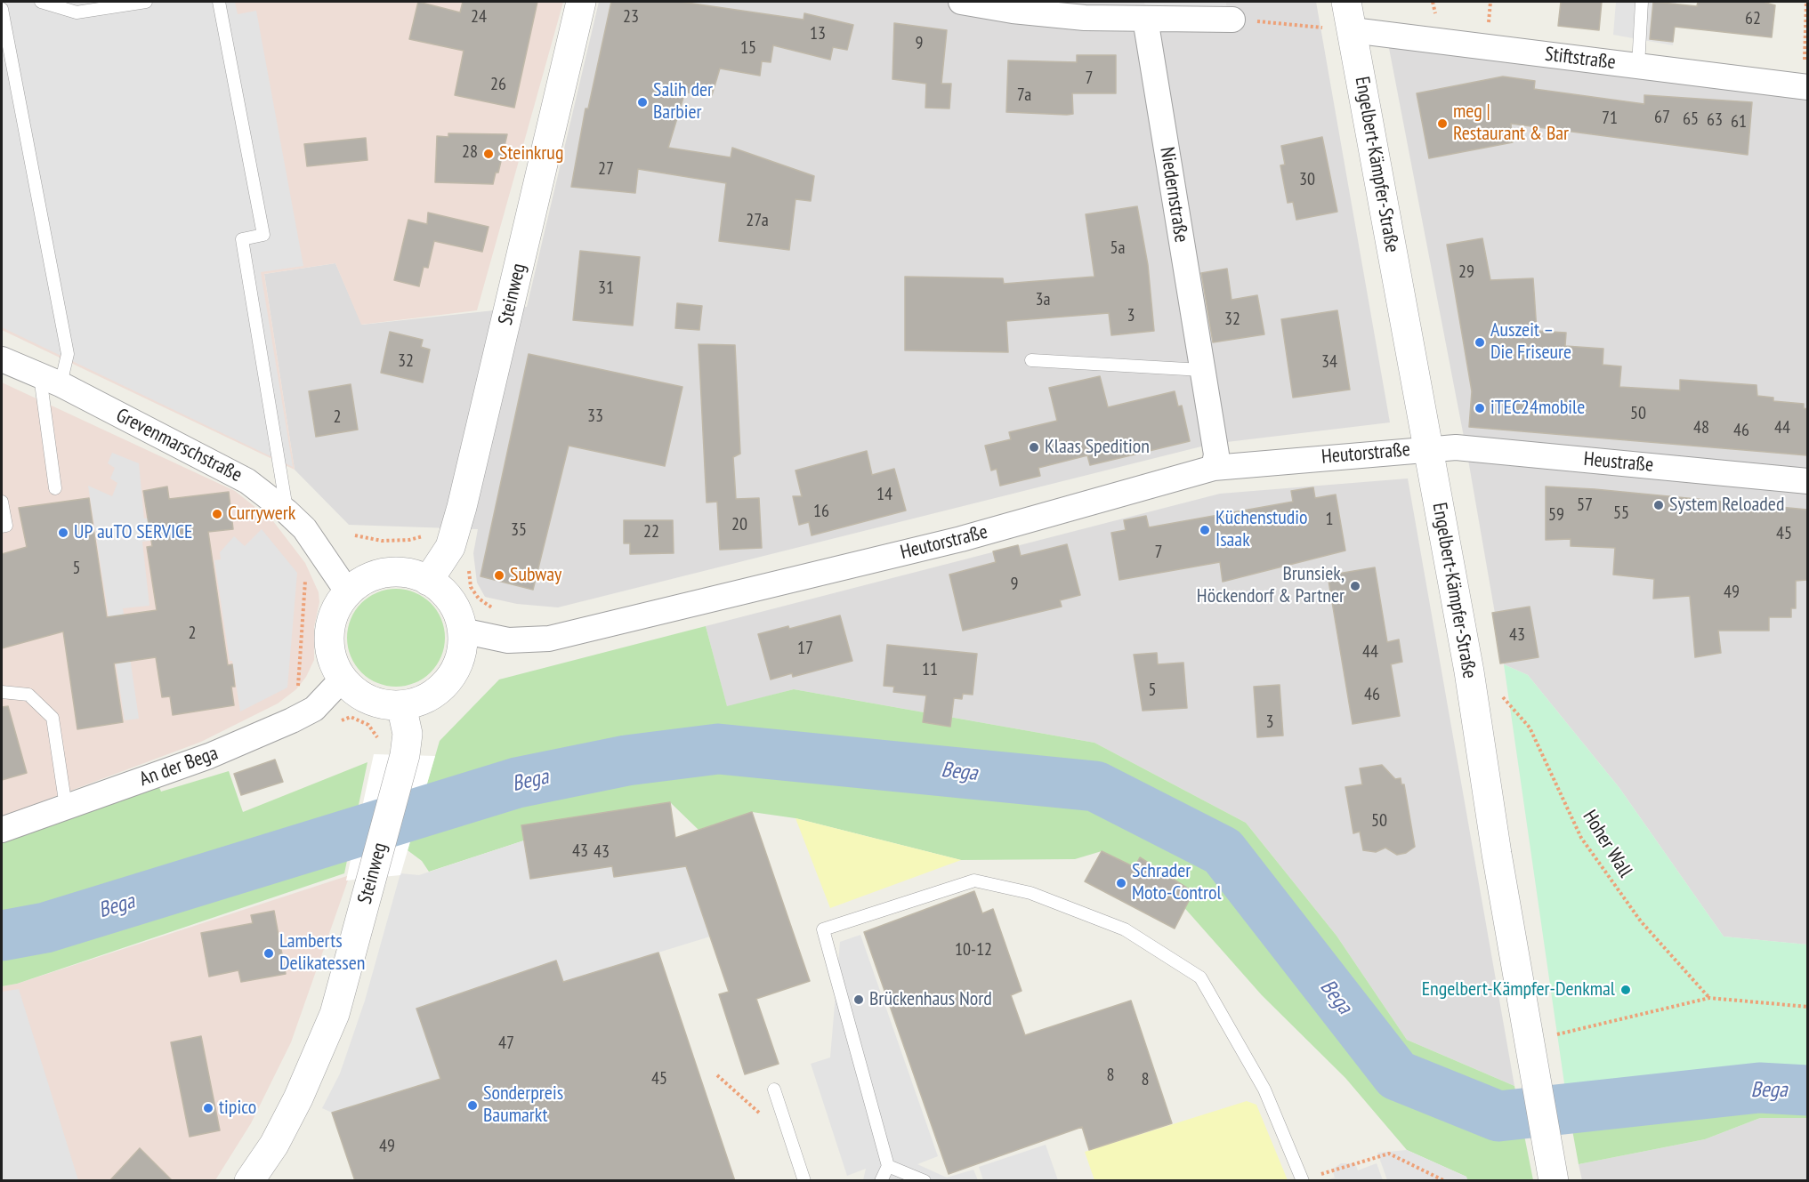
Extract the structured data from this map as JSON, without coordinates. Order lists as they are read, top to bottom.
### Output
{
  "streets": {
    "street": [
      "Stiftstraße",
      "Engelbert-Kämpfer-Straße",
      "Niedernstraße",
      "Steinweg",
      "Grevenmarschstraße",
      "Heutorstraße",
      "Heustraße",
      "An der Bega"
    ],
    "path": ["Hoher Wall"]
  },
  "crossings": [
    ["Stiftstraße", "Engelbert-Kämpfer-Straße"],
    ["Engelbert-Kämpfer-Straße", "Heutorstraße"],
    ["Engelbert-Kämpfer-Straße", "Heustraße"],
    ["Niedernstraße", "Heutorstraße"],
    ["Steinweg", "Grevenmarschstraße"],
    ["Steinweg", "Heutorstraße"],
    ["Steinweg", "An der Bega"],
    ["Grevenmarschstraße", "Heutorstraße"],
    ["Grevenmarschstraße", "An der Bega"],
    ["Heutorstraße", "Heustraße"],
    ["Heutorstraße", "An der Bega"]
  ],
  "water": ["Bega"],
  "places": [
    "Salih der Barbier",
    "meg | Restaurant & Bar",
    "Steinkrug",
    "Auszeit – Die Friseure",
    "iTEC24mobile",
    "Klaas Spedition",
    "System Reloaded",
    "Currywerk",
    "Küchenstudio Isaak",
    "UP auTO SERVICE",
    "Subway",
    "Brunsiek, Höckendorf & Partner",
    "Schrader Moto-Control",
    "Lamberts Delikatessen",
    "Engelbert-Kämpfer-Denkmal",
    "Brückenhaus Nord",
    "Sonderpreis Baumarkt",
    "tipico"
  ],
  "house_numbers": [
    "24",
    "23",
    "62",
    "13",
    "9",
    "15",
    "7",
    "26",
    "7a",
    "67",
    "71",
    "65",
    "63",
    "61",
    "28",
    "27",
    "30",
    "27a",
    "5a",
    "29",
    "31",
    "3a",
    "3",
    "32",
    "32",
    "34",
    "50",
    "33",
    "2",
    "48",
    "44",
    "46",
    "14",
    "57",
    "16",
    "55",
    "59",
    "1",
    "20",
    "35",
    "22",
    "45",
    "7",
    "5",
    "9",
    "49",
    "2",
    "43",
    "17",
    "44",
    "11",
    "5",
    "46",
    "3",
    "50",
    "43",
    "43",
    "10-12",
    "47",
    "8",
    "45",
    "8",
    "49"
  ]
}
